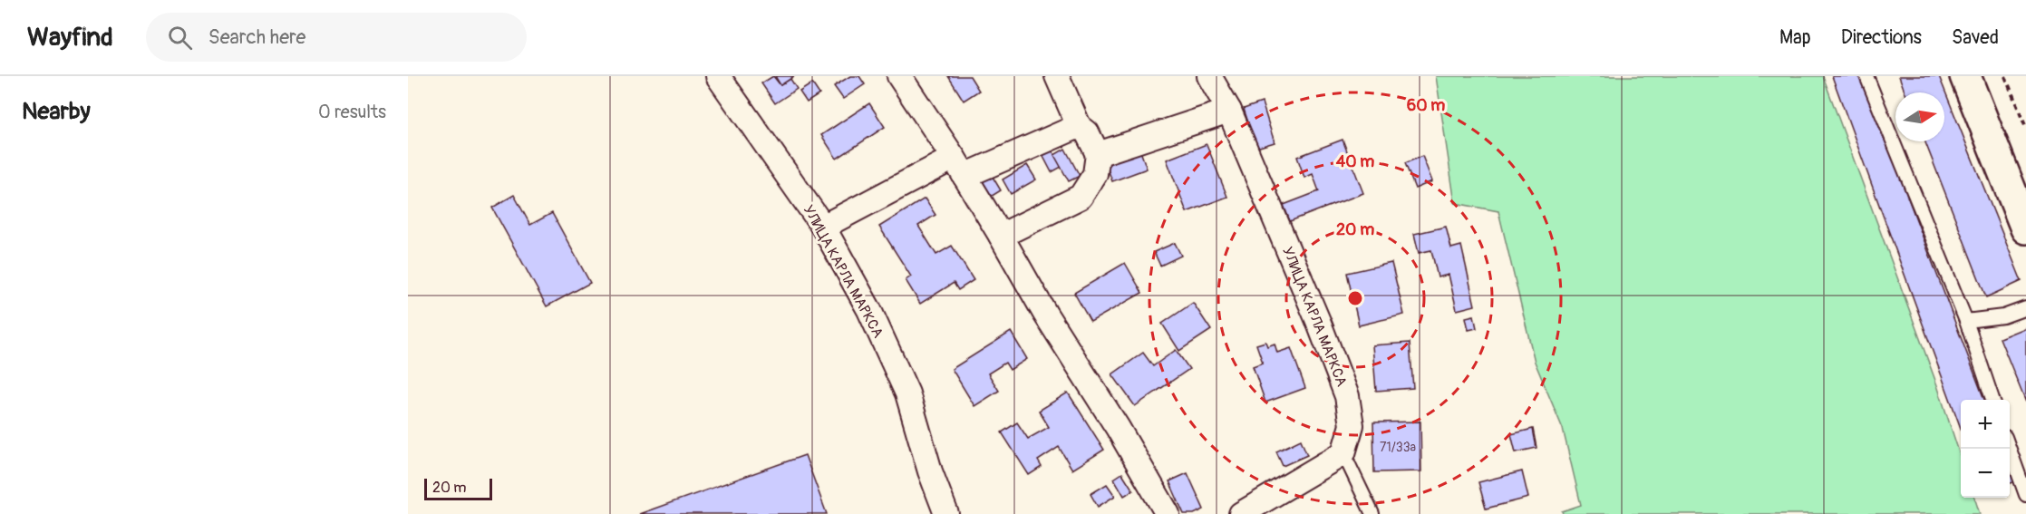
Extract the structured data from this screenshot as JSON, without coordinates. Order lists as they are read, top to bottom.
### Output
{
  "streets": {
    "street": ["УЛИЦА КАРЛА МАРКСА"]
  },
  "house_numbers": ["71/33а"],
  "scale_bar": "20 m",
  "north": "right",
  "page": {
    "header": "Wayfind",
    "search": "Search here",
    "nav": ["Map", "Directions", "Saved"],
    "heading": ["Nearby", "0 results"],
    "map_buttons": ["+", "−"],
    "scale": "20 m"
  },
  "rings": ["60 m", "40 m", "20 m"]
}
